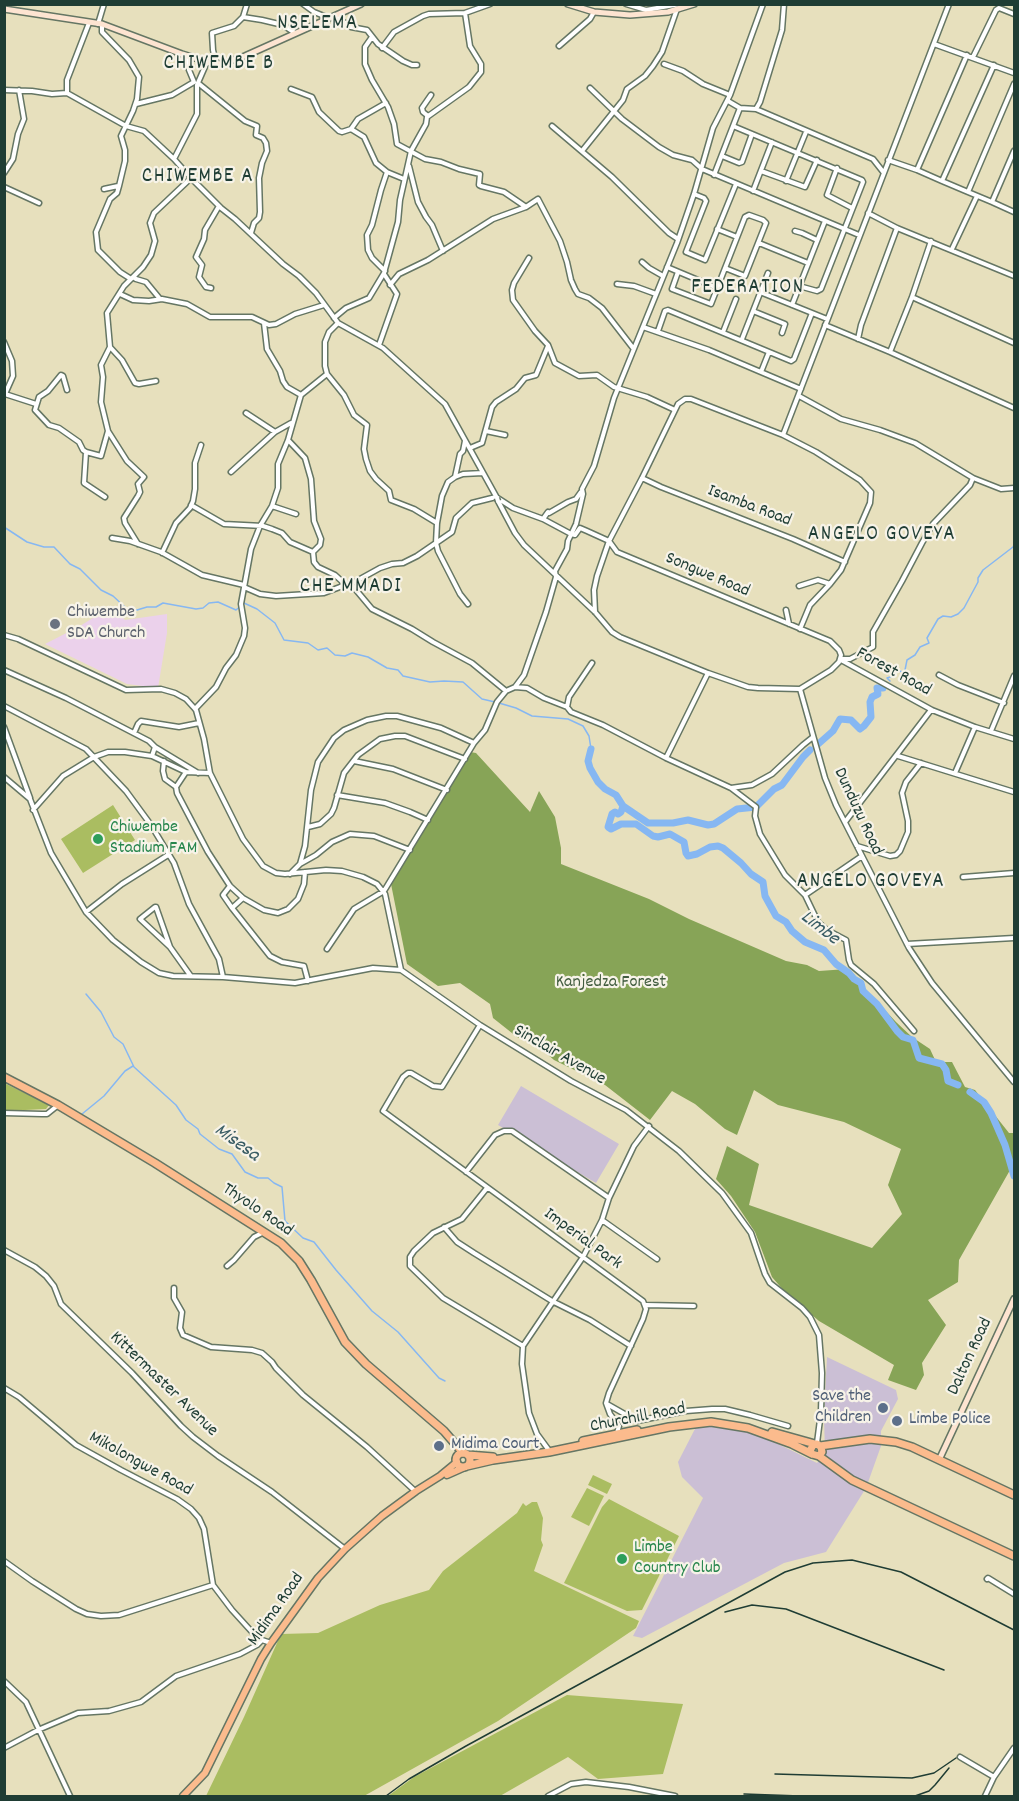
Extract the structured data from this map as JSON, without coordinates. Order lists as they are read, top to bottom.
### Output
{
  "streets": {
    "highway": ["Thyolo Road", "Churchill Road"],
    "main road": ["Dalton Road", "Midima Road"],
    "street": [
      "Isamba Road",
      "Songwe Road",
      "Forest Road",
      "Dunduzu Road",
      "Sinclair Avenue",
      "Imperial Park",
      "Kittermaster Avenue",
      "Mikolongwe Road"
    ]
  },
  "crossings": [
    ["Songwe Road", "Forest Road"],
    ["Sinclair Avenue", "Imperial Park"],
    ["Sinclair Avenue", "Churchill Road"],
    ["Thyolo Road", "Churchill Road"],
    ["Thyolo Road", "Midima Road"],
    ["Kittermaster Avenue", "Midima Road"],
    ["Churchill Road", "Midima Road"]
  ],
  "districts": [
    "NSELEMA",
    "CHIWEMBE B",
    "CHIWEMBE A",
    "FEDERATION",
    "ANGELO GOVEYA",
    "CHE MMADI",
    "ANGELO GOVEYA"
  ],
  "water": ["Limbe", "Misesa"],
  "parks": ["Kanjedza Forest"],
  "places": [
    "Chiwembe SDA Church",
    "Chiwembe Stadium FAM",
    "Save the Children",
    "Limbe Police",
    "Midima Court",
    "Limbe Country Club"
  ]
}
